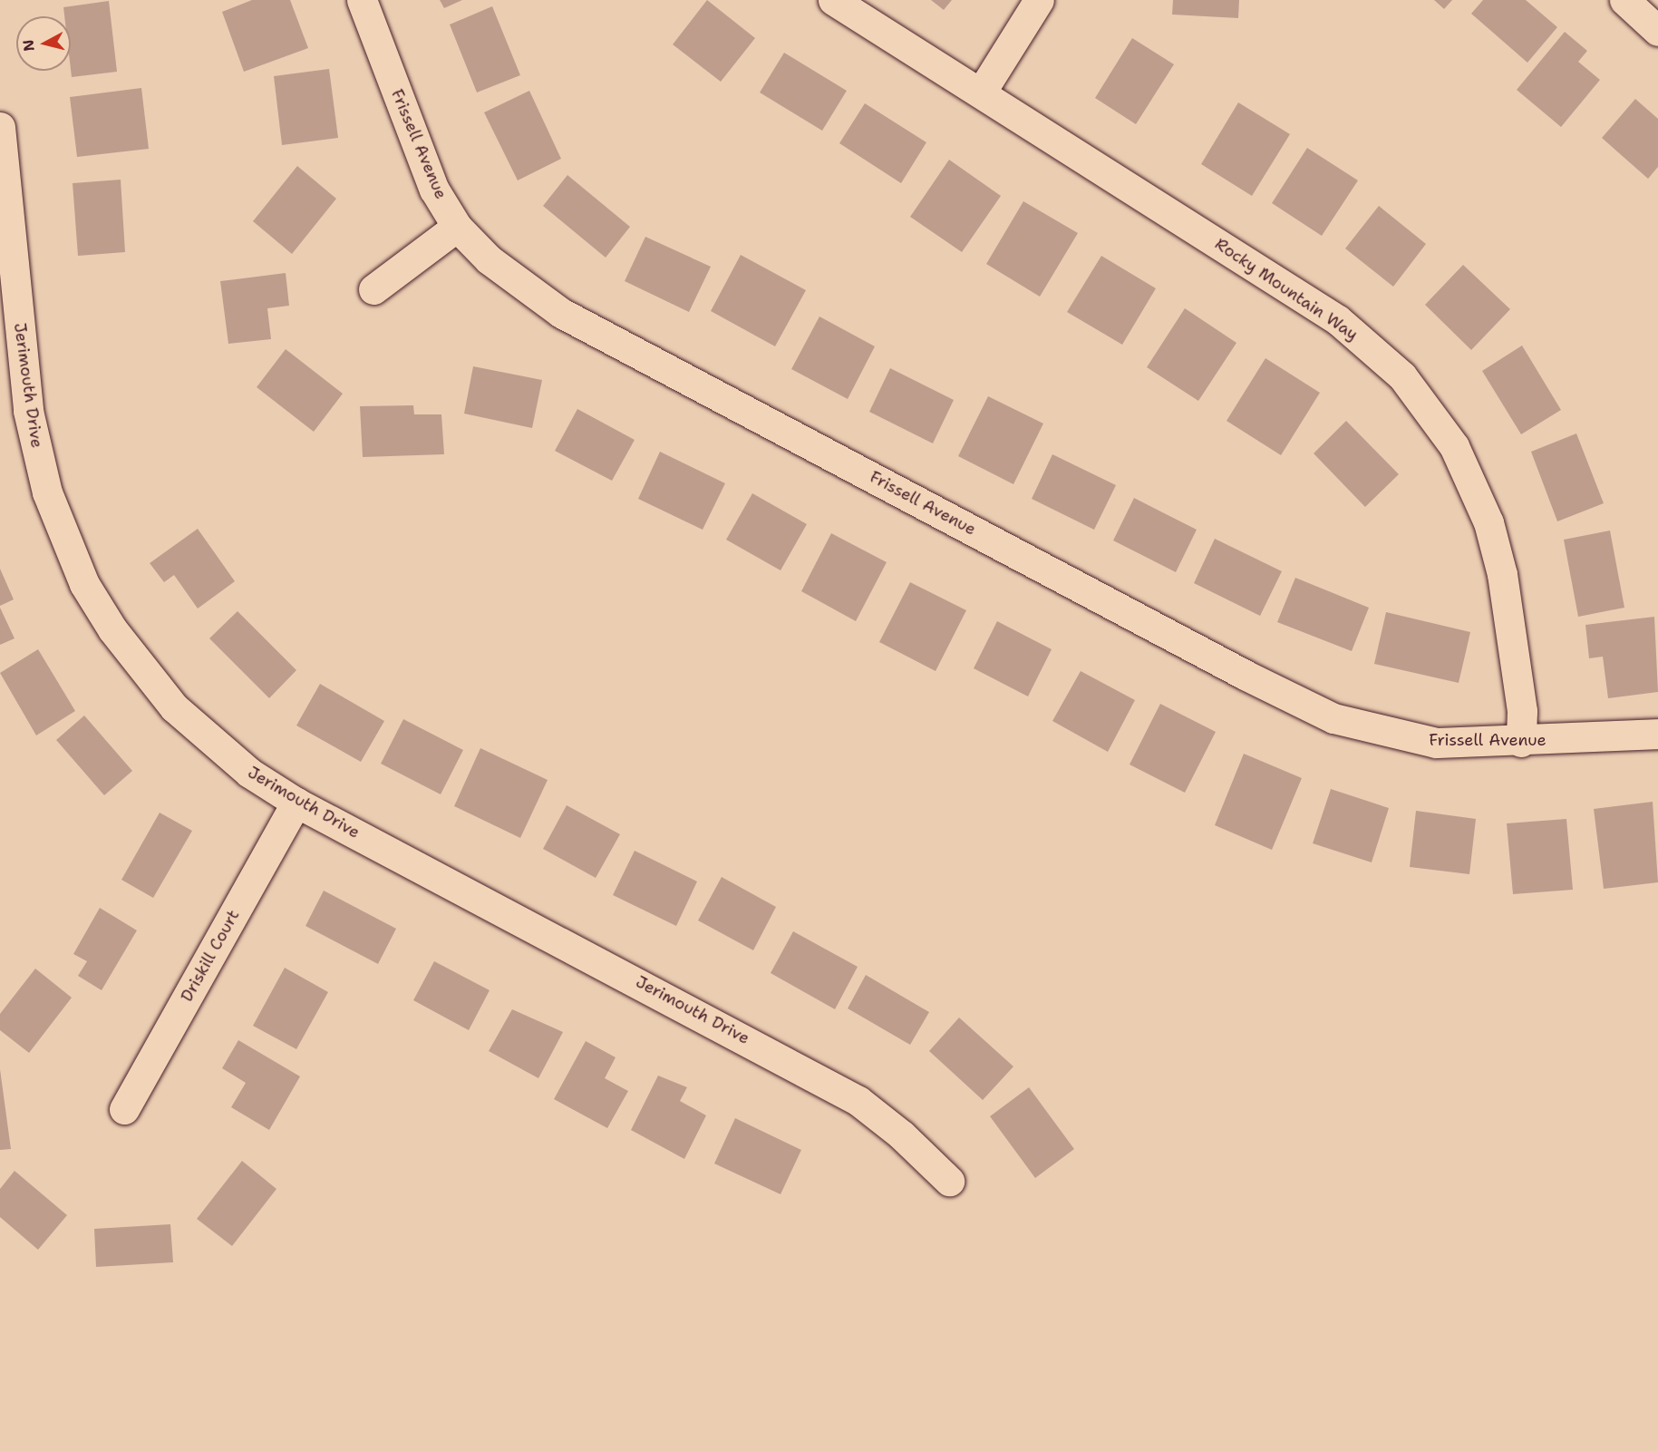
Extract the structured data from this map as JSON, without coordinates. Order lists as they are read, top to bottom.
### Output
{
  "streets": {
    "street": [
      "Frissell Avenue",
      "Rocky Mountain Way",
      "Jerimouth Drive",
      "Driskill Court"
    ]
  },
  "crossings": [
    ["Frissell Avenue", "Rocky Mountain Way"],
    ["Jerimouth Drive", "Driskill Court"]
  ],
  "north": "left"
}
